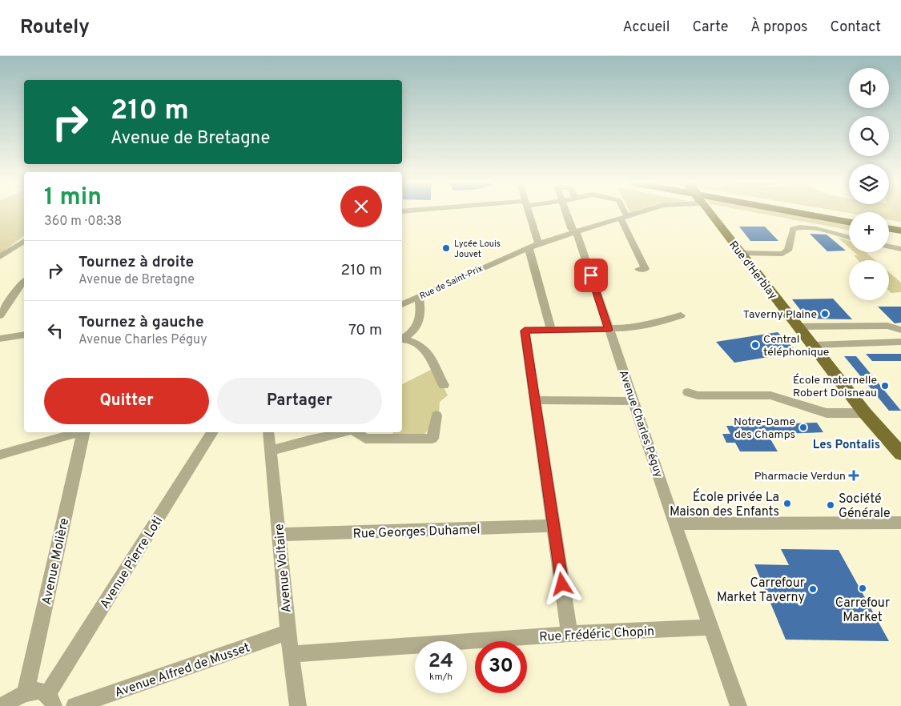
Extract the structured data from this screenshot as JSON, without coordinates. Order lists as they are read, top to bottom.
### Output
{
  "streets": {
    "main road": ["Rue d'Herblay"],
    "street": [
      "Rue de Saint-Prix",
      "Avenue Charles Péguy",
      "Rue Georges Duhamel",
      "Avenue Molière",
      "Avenue Pierre Loti",
      "Avenue Voltaire",
      "Rue Frédéric Chopin",
      "Avenue Alfred de Musset"
    ]
  },
  "crossings": [
    ["Rue de Saint-Prix", "Avenue Charles Péguy"],
    ["Avenue Charles Péguy", "Rue Frédéric Chopin"],
    ["Rue Georges Duhamel", "Avenue Voltaire"],
    ["Avenue Voltaire", "Rue Frédéric Chopin"],
    ["Avenue Voltaire", "Avenue Alfred de Musset"]
  ],
  "districts": ["Les Pontalis"],
  "places": {
    "other": [
      "Lycée Louis Jouvet",
      "Taverny Plaine",
      "Central téléphonique",
      "École maternelle Robert Doisneau",
      "Notre-Dame des Champs",
      "École privée La Maison des Enfants",
      "Société Générale",
      "Carrefour Market",
      "Carrefour Market Taverny"
    ],
    "health": ["Pharmacie Verdun"]
  },
  "page": {
    "header": "Routely",
    "nav": [
      "Accueil",
      "Carte",
      "À propos",
      "Contact"
    ],
    "map_buttons": ["+", "−"],
    "turn": ["210 m", "Avenue de Bretagne"],
    "heading": ["1 min", "360 m · 08:38"],
    "list": [
      {
        "name": "Tournez à droite",
        "note": "Avenue de Bretagne",
        "value": "210 m"
      },
      {
        "name": "Tournez à gauche",
        "note": "Avenue Charles Péguy",
        "value": "70 m"
      }
    ],
    "buttons": ["Quitter", "Partager"],
    "speed": "24 km/h",
    "limit": "30"
  }
}
